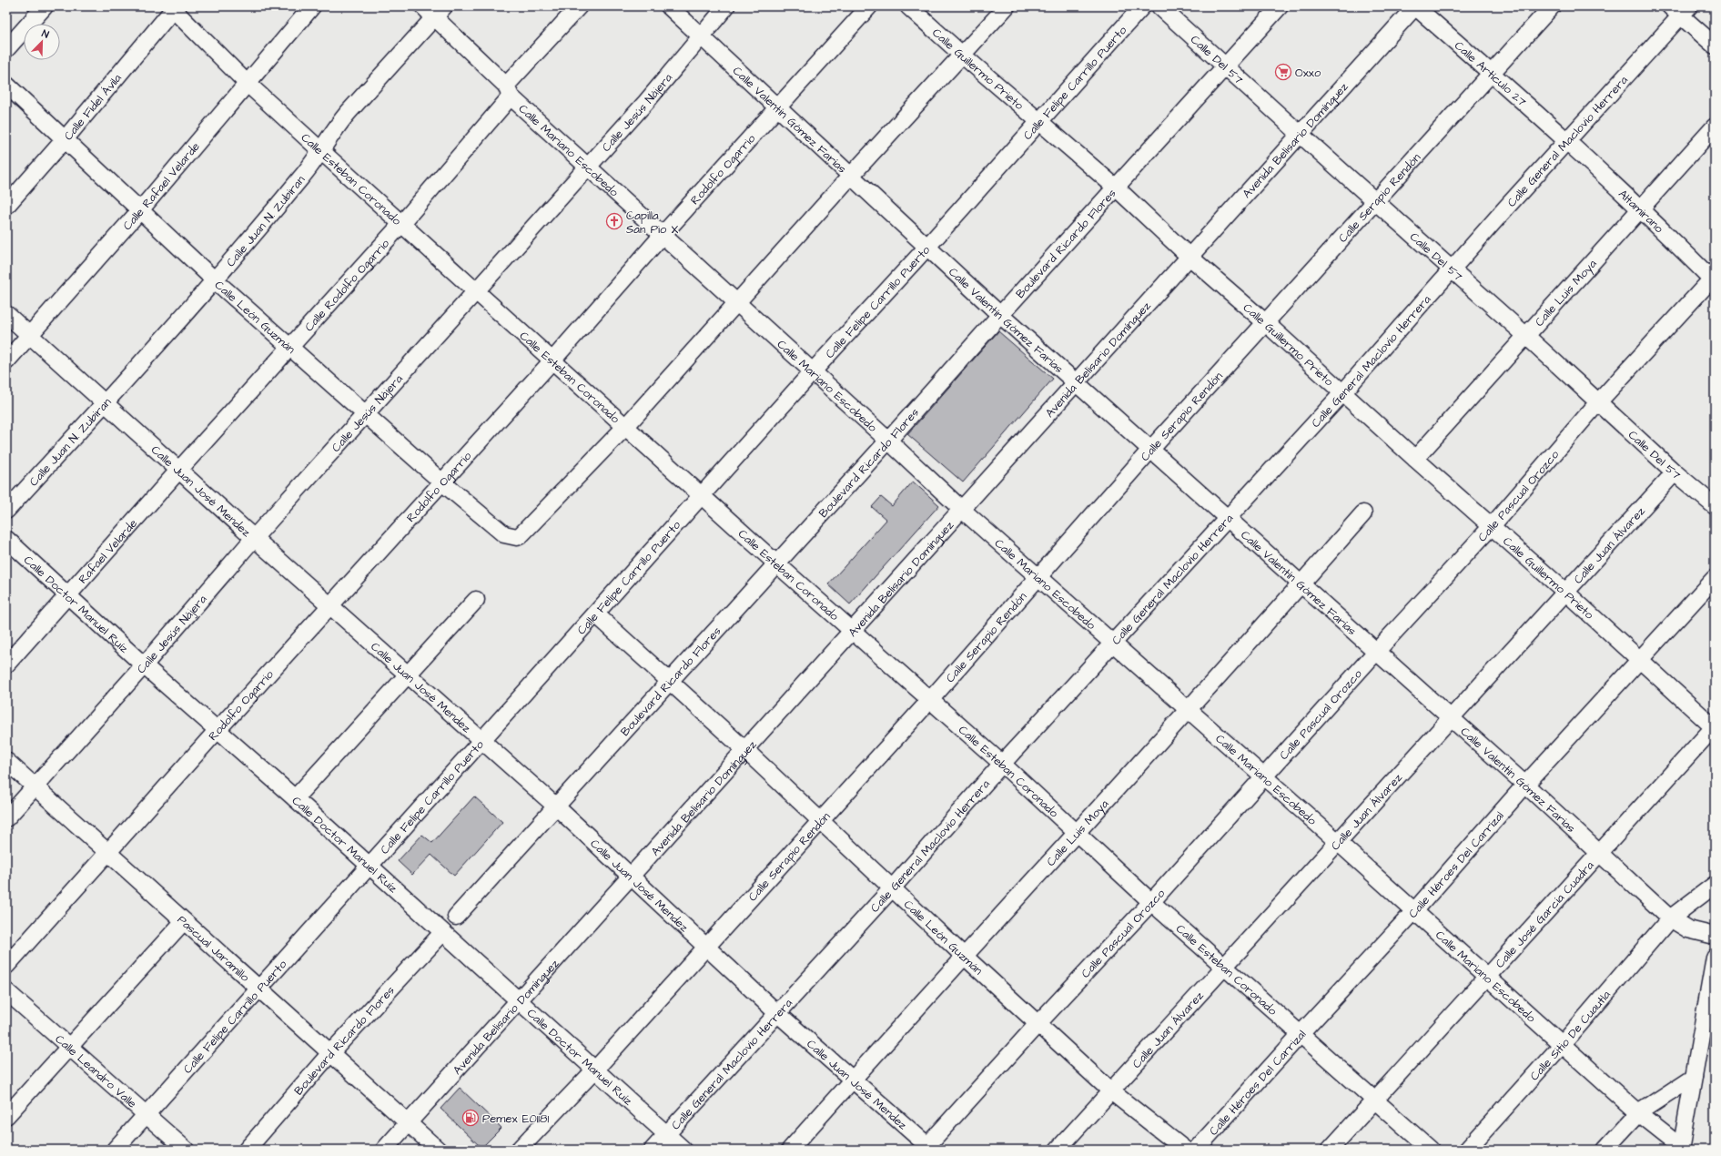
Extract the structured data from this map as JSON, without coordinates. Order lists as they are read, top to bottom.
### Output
{
  "streets": {
    "street": [
      "Calle Del 57",
      "Calle Guillermo Prieto",
      "Calle Artículo 27",
      "Calle Felipe Carrillo Puerto",
      "Calle Fidel Ávila",
      "Calle Jesús Nájera",
      "Calle Valentín Gómez Farías",
      "Avenida Belisario Domínguez",
      "Calle General Maclovio Herrera",
      "Calle Mariano Escobedo",
      "Rodolfo Ogarrio",
      "Calle Esteban Coronado",
      "Calle Rafael Velarde",
      "Calle Serapio Rendón",
      "Altamirano",
      "Calle Juan N. Zubiran",
      "Boulevard Ricardo Flores",
      "Calle Rodolfo Ogarrio",
      "Calle Luis Moya",
      "Calle León Guzmán",
      "Calle Juan José Mendez",
      "Calle Pascual Orozco",
      "Calle Juan Álvarez",
      "Rafael Velarde",
      "Calle Doctor Manuel Ruíz",
      "Calle Héroes Del Carrizal",
      "Calle José García Cuadra",
      "Pascual Jaramillo",
      "Calle Sitio De Cuautla",
      "Calle Leandro Valle"
    ]
  },
  "crossings": [
    ["Calle Del 57", "Avenida Belisario Domínguez"],
    ["Calle Del 57", "Calle General Maclovio Herrera"],
    ["Calle Del 57", "Calle Serapio Rendón"],
    ["Calle Del 57", "Boulevard Ricardo Flores"],
    ["Calle Del 57", "Calle Luis Moya"],
    ["Calle Del 57", "Calle Pascual Orozco"],
    ["Calle Del 57", "Calle Juan Álvarez"],
    ["Calle Guillermo Prieto", "Calle Felipe Carrillo Puerto"],
    ["Calle Guillermo Prieto", "Avenida Belisario Domínguez"],
    ["Calle Guillermo Prieto", "Calle General Maclovio Herrera"],
    ["Calle Guillermo Prieto", "Calle Serapio Rendón"],
    ["Calle Guillermo Prieto", "Boulevard Ricardo Flores"],
    ["Calle Guillermo Prieto", "Calle Luis Moya"],
    ["Calle Guillermo Prieto", "Calle Pascual Orozco"],
    ["Calle Guillermo Prieto", "Calle Juan Álvarez"],
    ["Calle Guillermo Prieto", "Calle Héroes Del Carrizal"],
    ["Calle Guillermo Prieto", "Calle José García Cuadra"],
    ["Calle Artículo 27", "Avenida Belisario Domínguez"],
    ["Calle Artículo 27", "Calle General Maclovio Herrera"],
    ["Calle Artículo 27", "Calle Serapio Rendón"],
    ["Calle Artículo 27", "Altamirano"],
    ["Calle Felipe Carrillo Puerto", "Calle Valentín Gómez Farías"],
    ["Calle Felipe Carrillo Puerto", "Calle Mariano Escobedo"],
    ["Calle Felipe Carrillo Puerto", "Calle Esteban Coronado"],
    ["Calle Felipe Carrillo Puerto", "Calle León Guzmán"],
    ["Calle Felipe Carrillo Puerto", "Calle Juan José Mendez"],
    ["Calle Felipe Carrillo Puerto", "Calle Doctor Manuel Ruíz"],
    ["Calle Felipe Carrillo Puerto", "Pascual Jaramillo"],
    ["Calle Felipe Carrillo Puerto", "Calle Leandro Valle"],
    ["Calle Fidel Ávila", "Calle Esteban Coronado"],
    ["Calle Fidel Ávila", "Calle León Guzmán"],
    ["Calle Jesús Nájera", "Calle Valentín Gómez Farías"],
    ["Calle Jesús Nájera", "Calle Mariano Escobedo"],
    ["Calle Jesús Nájera", "Calle Esteban Coronado"],
    ["Calle Jesús Nájera", "Calle León Guzmán"],
    ["Calle Jesús Nájera", "Calle Juan José Mendez"],
    ["Calle Jesús Nájera", "Calle Doctor Manuel Ruíz"],
    ["Calle Jesús Nájera", "Pascual Jaramillo"],
    ["Calle Valentín Gómez Farías", "Avenida Belisario Domínguez"],
    ["Calle Valentín Gómez Farías", "Calle General Maclovio Herrera"],
    ["Calle Valentín Gómez Farías", "Rodolfo Ogarrio"],
    ["Calle Valentín Gómez Farías", "Calle Serapio Rendón"],
    ["Calle Valentín Gómez Farías", "Boulevard Ricardo Flores"],
    ["Calle Valentín Gómez Farías", "Calle Luis Moya"],
    ["Calle Valentín Gómez Farías", "Calle Pascual Orozco"],
    ["Calle Valentín Gómez Farías", "Calle Juan Álvarez"],
    ["Calle Valentín Gómez Farías", "Calle Héroes Del Carrizal"],
    ["Calle Valentín Gómez Farías", "Calle José García Cuadra"],
    ["Calle Valentín Gómez Farías", "Calle Sitio De Cuautla"],
    ["Avenida Belisario Domínguez", "Calle Mariano Escobedo"],
    ["Avenida Belisario Domínguez", "Calle Esteban Coronado"],
    ["Avenida Belisario Domínguez", "Calle León Guzmán"],
    ["Avenida Belisario Domínguez", "Calle Juan José Mendez"],
    ["Avenida Belisario Domínguez", "Calle Doctor Manuel Ruíz"],
    ["Avenida Belisario Domínguez", "Pascual Jaramillo"],
    ["Calle General Maclovio Herrera", "Calle Mariano Escobedo"],
    ["Calle General Maclovio Herrera", "Calle Esteban Coronado"],
    ["Calle General Maclovio Herrera", "Altamirano"],
    ["Calle General Maclovio Herrera", "Calle León Guzmán"],
    ["Calle General Maclovio Herrera", "Calle Juan José Mendez"],
    ["Calle General Maclovio Herrera", "Calle Doctor Manuel Ruíz"],
    ["Calle Mariano Escobedo", "Rodolfo Ogarrio"],
    ["Calle Mariano Escobedo", "Calle Serapio Rendón"],
    ["Calle Mariano Escobedo", "Calle Juan N. Zubiran"],
    ["Calle Mariano Escobedo", "Boulevard Ricardo Flores"],
    ["Calle Mariano Escobedo", "Calle Rodolfo Ogarrio"],
    ["Calle Mariano Escobedo", "Calle Luis Moya"],
    ["Calle Mariano Escobedo", "Calle Pascual Orozco"],
    ["Calle Mariano Escobedo", "Calle Juan Álvarez"],
    ["Calle Mariano Escobedo", "Calle Héroes Del Carrizal"],
    ["Calle Mariano Escobedo", "Calle José García Cuadra"],
    ["Calle Mariano Escobedo", "Calle Sitio De Cuautla"],
    ["Rodolfo Ogarrio", "Calle Esteban Coronado"],
    ["Rodolfo Ogarrio", "Calle León Guzmán"],
    ["Rodolfo Ogarrio", "Calle Juan José Mendez"],
    ["Rodolfo Ogarrio", "Calle Doctor Manuel Ruíz"],
    ["Rodolfo Ogarrio", "Pascual Jaramillo"],
    ["Calle Esteban Coronado", "Calle Rafael Velarde"],
    ["Calle Esteban Coronado", "Calle Serapio Rendón"],
    ["Calle Esteban Coronado", "Calle Juan N. Zubiran"],
    ["Calle Esteban Coronado", "Boulevard Ricardo Flores"],
    ["Calle Esteban Coronado", "Calle Rodolfo Ogarrio"],
    ["Calle Esteban Coronado", "Calle Luis Moya"],
    ["Calle Esteban Coronado", "Calle León Guzmán"],
    ["Calle Esteban Coronado", "Calle Pascual Orozco"],
    ["Calle Esteban Coronado", "Calle Juan Álvarez"],
    ["Calle Esteban Coronado", "Calle Héroes Del Carrizal"],
    ["Calle Esteban Coronado", "Calle José García Cuadra"],
    ["Calle Rafael Velarde", "Calle León Guzmán"],
    ["Calle Rafael Velarde", "Calle Juan José Mendez"],
    ["Calle Serapio Rendón", "Calle León Guzmán"],
    ["Calle Serapio Rendón", "Calle Juan José Mendez"],
    ["Calle Serapio Rendón", "Calle Doctor Manuel Ruíz"],
    ["Altamirano", "Calle Luis Moya"],
    ["Altamirano", "Calle Pascual Orozco"],
    ["Calle Juan N. Zubiran", "Calle León Guzmán"],
    ["Calle Juan N. Zubiran", "Calle Juan José Mendez"],
    ["Boulevard Ricardo Flores", "Calle León Guzmán"],
    ["Boulevard Ricardo Flores", "Calle Juan José Mendez"],
    ["Boulevard Ricardo Flores", "Calle Doctor Manuel Ruíz"],
    ["Boulevard Ricardo Flores", "Pascual Jaramillo"],
    ["Calle Rodolfo Ogarrio", "Calle León Guzmán"],
    ["Calle Rodolfo Ogarrio", "Calle Juan José Mendez"],
    ["Calle Rodolfo Ogarrio", "Rafael Velarde"],
    ["Calle Luis Moya", "Calle León Guzmán"],
    ["Calle Luis Moya", "Calle Juan José Mendez"],
    ["Calle León Guzmán", "Calle Pascual Orozco"],
    ["Calle León Guzmán", "Calle Juan Álvarez"],
    ["Calle Juan José Mendez", "Calle Pascual Orozco"],
    ["Calle Juan José Mendez", "Rafael Velarde"],
    ["Rafael Velarde", "Calle Doctor Manuel Ruíz"]
  ],
  "places": {
    "supermarket": ["Oxxo"],
    "church": ["Capilla San Pio X"],
    "fuel station": ["Pemex E01181"]
  },
  "north": "top right"
}
